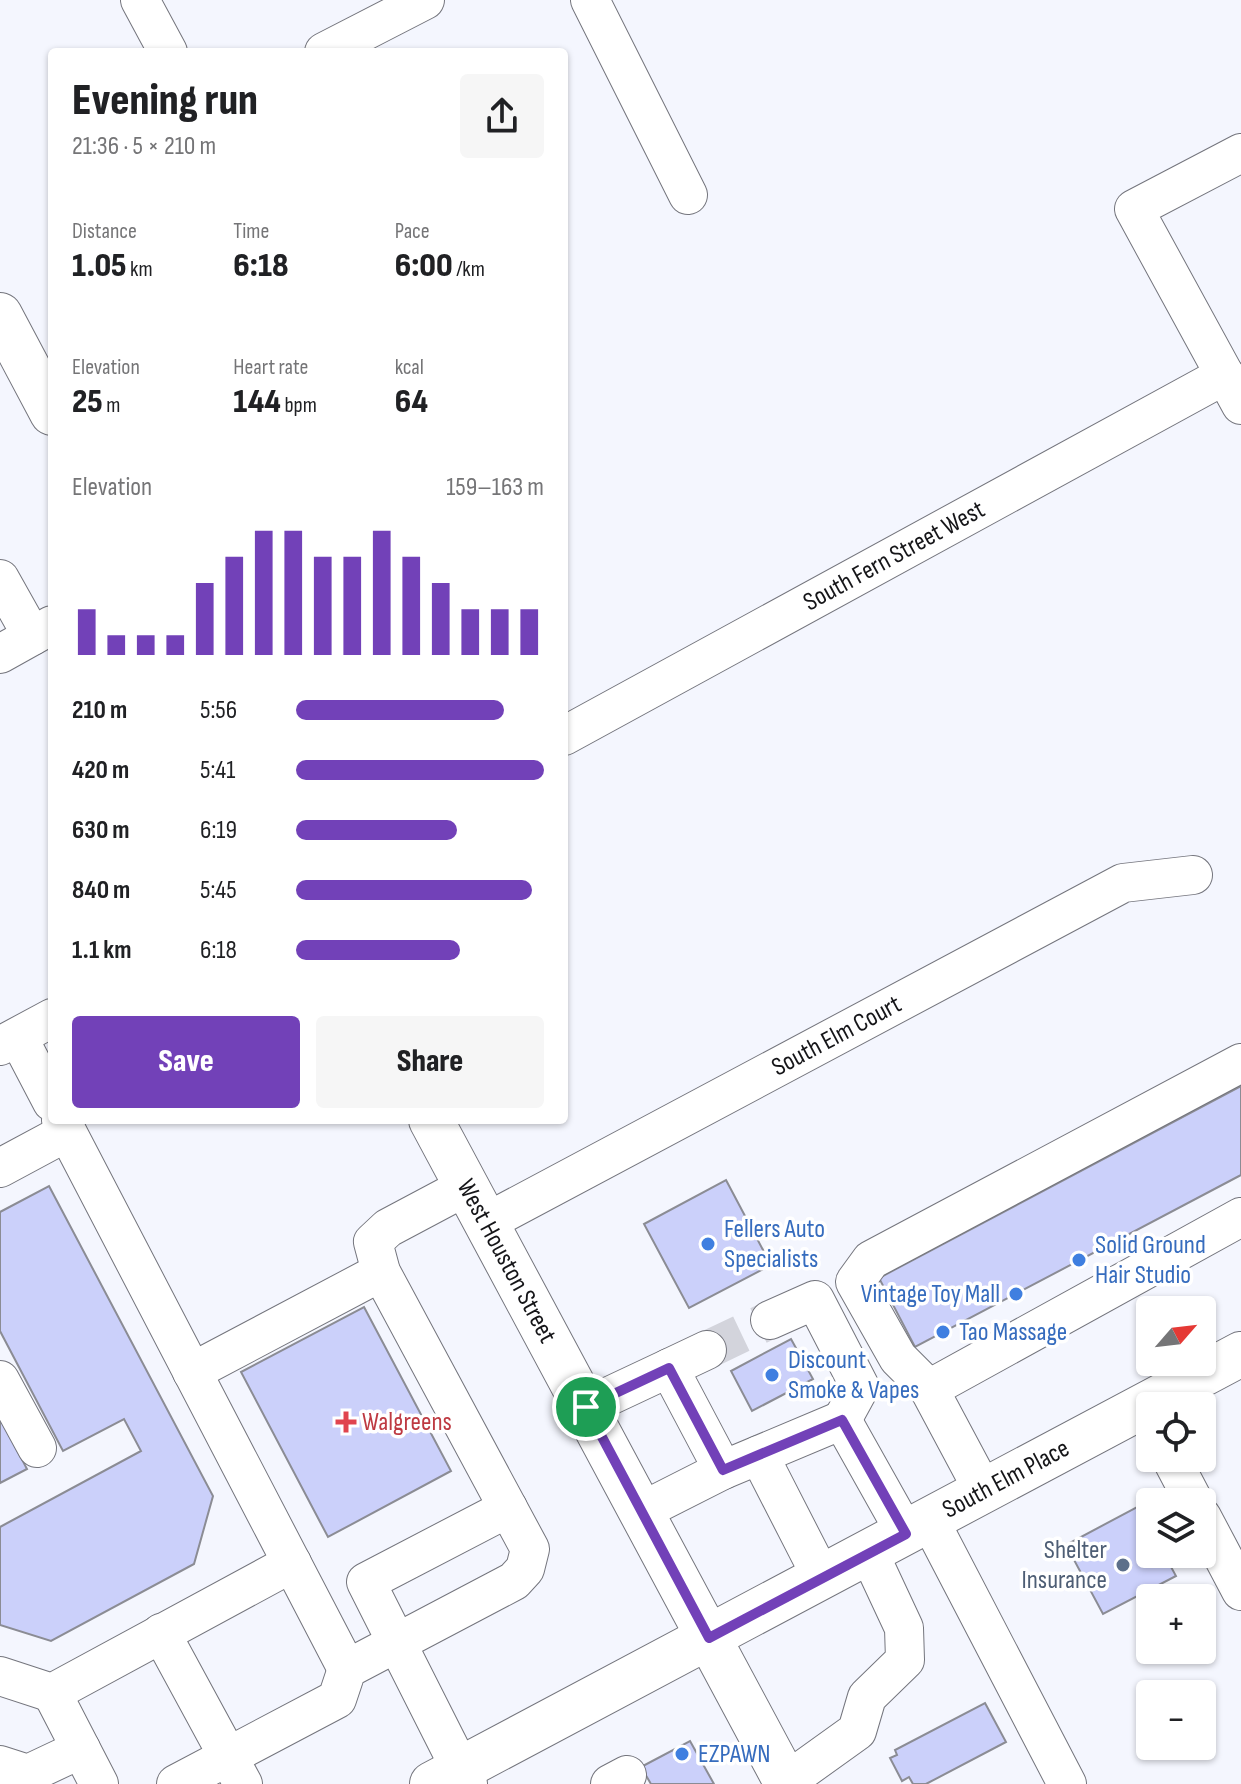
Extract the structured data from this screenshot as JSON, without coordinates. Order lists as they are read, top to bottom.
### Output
{
  "streets": {
    "main road": ["West Houston Street", "South Elm Place"],
    "street": ["South Fern Street West", "South Elm Court"]
  },
  "crossings": [
    ["South Elm Court", "West Houston Street"],
    ["West Houston Street", "South Elm Place"]
  ],
  "places": {
    "other": [
      "Fellers Auto Specialists",
      "Solid Ground Hair Studio",
      "Vintage Toy Mall",
      "Tao Massage",
      "Discount Smoke & Vapes",
      "Shelter Insurance",
      "EZPAWN"
    ],
    "health": ["Walgreens"]
  },
  "north": "top right",
  "page": {
    "heading": ["Evening run", "21:36 · 5 × 210 m"],
    "stats": [
      ["Distance", "1.05 km"],
      ["Time", "6:18"],
      ["Pace", "6:00 /km"],
      ["Elevation", "25 m"],
      ["Heart rate", "144 bpm"],
      ["kcal", "64"]
    ],
    "chart": ["Elevation", "159–163 m"],
    "list": [
      {
        "name": "210 m",
        "note": "5:56"
      },
      {
        "name": "420 m",
        "note": "5:41"
      },
      {
        "name": "630 m",
        "note": "6:19"
      },
      {
        "name": "840 m",
        "note": "5:45"
      },
      {
        "name": "1.1 km",
        "note": "6:18"
      }
    ],
    "buttons": ["Save", "Share"],
    "map_buttons": ["+", "−"]
  }
}
